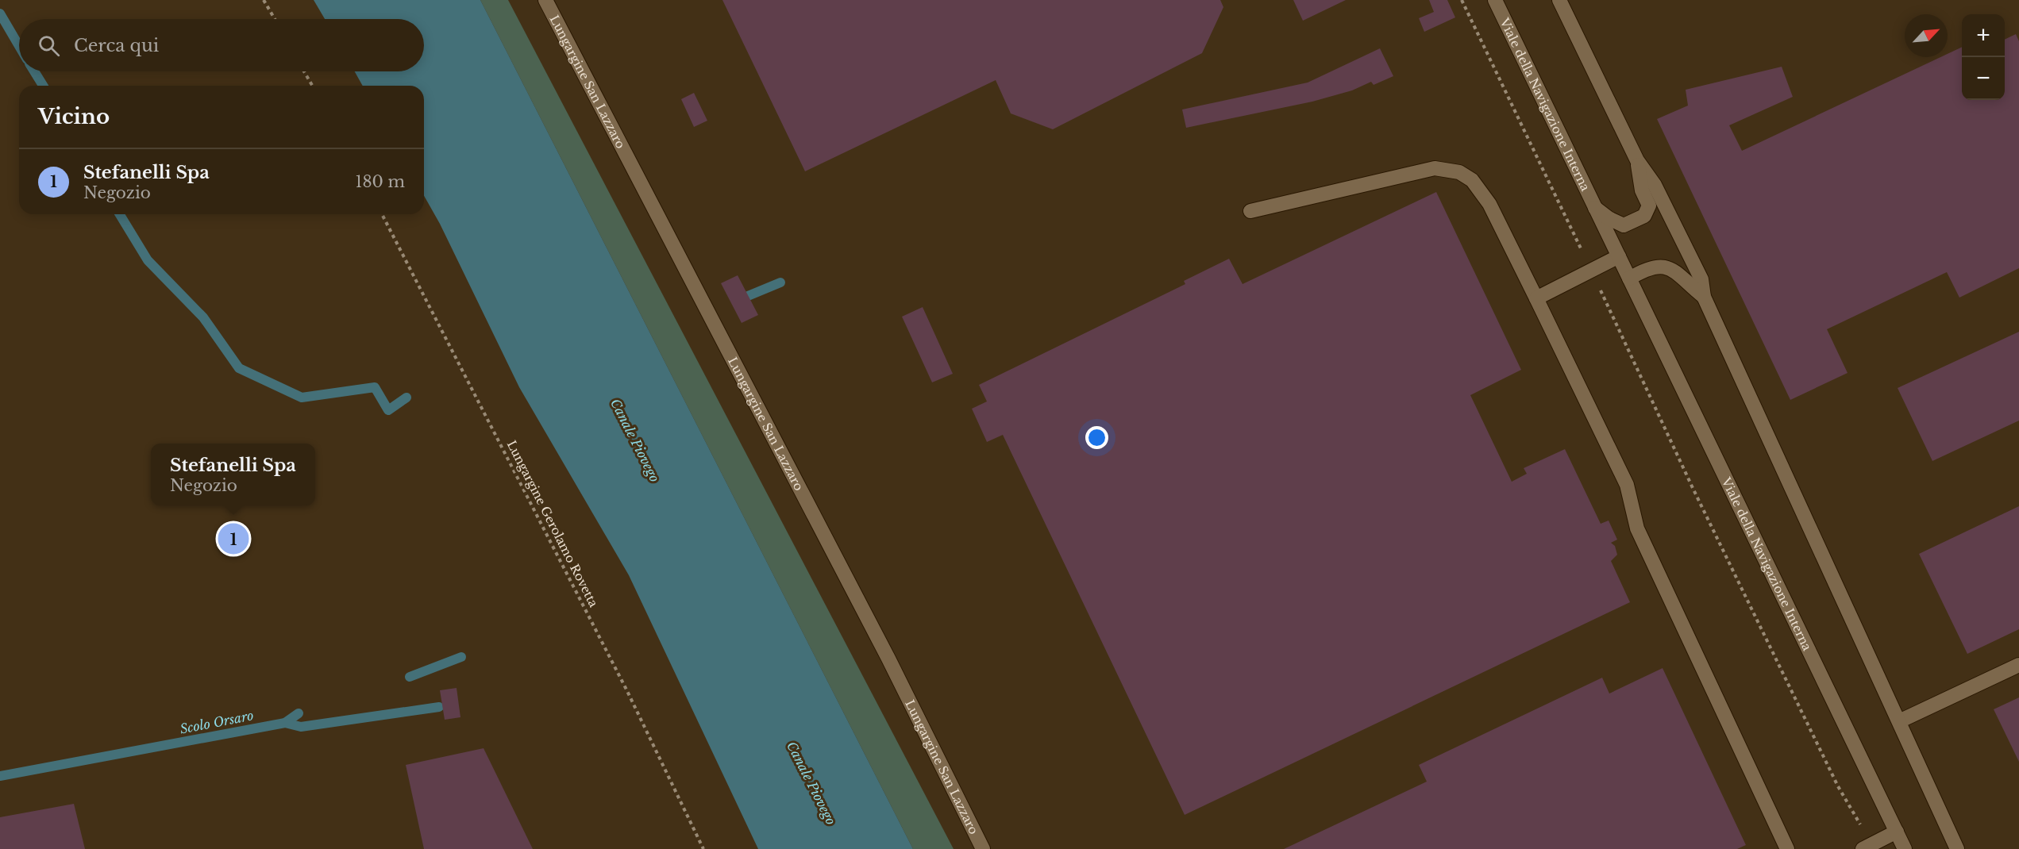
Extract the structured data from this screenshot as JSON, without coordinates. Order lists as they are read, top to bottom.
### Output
{
  "streets": {
    "street": ["Lungargine San Lazzaro", "Viale della Navigazione Interna"],
    "path": ["Lungargine Gerolamo Rovetta"]
  },
  "water": ["Canale Piovego", "Scolo Orsaro"],
  "north": "top right",
  "page": {
    "map_buttons": ["+", "−"],
    "search": "Cerca qui",
    "heading": "Vicino",
    "list": [
      {
        "mark": "1",
        "name": "Stefanelli Spa",
        "note": "Negozio",
        "value": "180 m"
      }
    ],
    "popup": ["Stefanelli Spa", "Negozio"],
    "pins": "1"
  }
}
